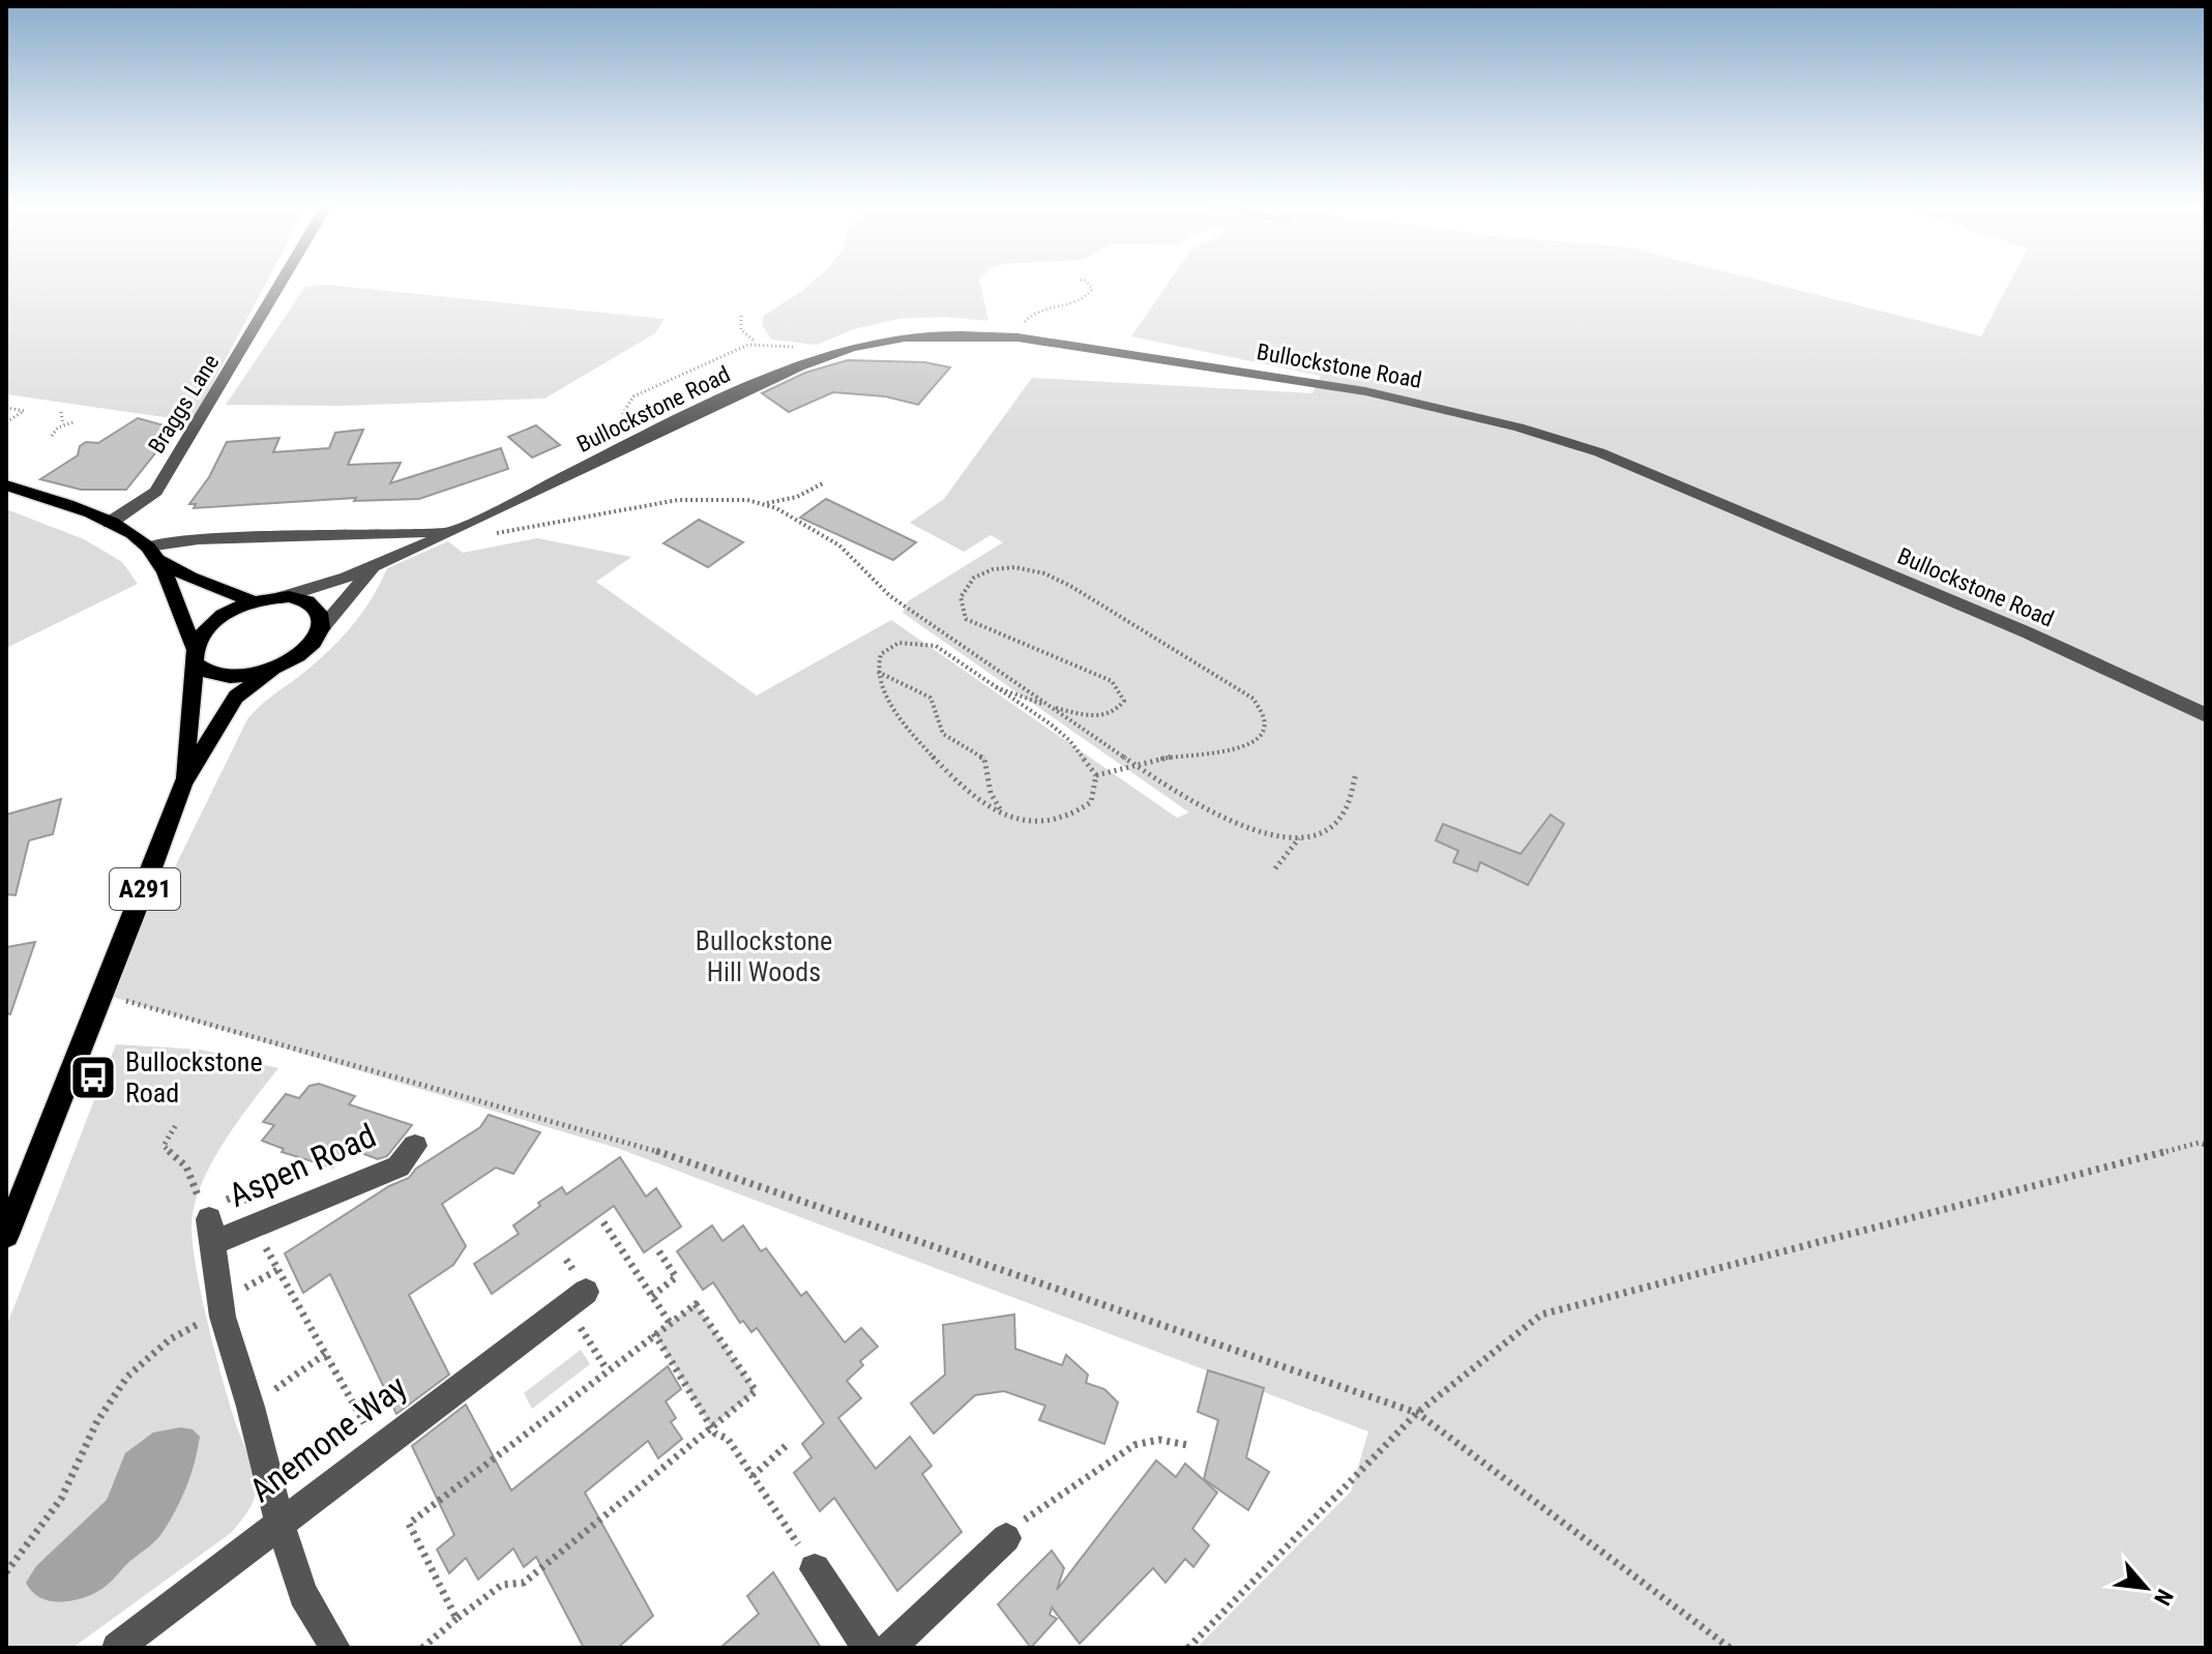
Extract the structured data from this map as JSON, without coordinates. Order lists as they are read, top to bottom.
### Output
{
  "streets": {
    "main road": ["A291"],
    "street": [
      "Bullockstone Road",
      "Braggs Lane",
      "Aspen Road",
      "Anemone Way"
    ]
  },
  "crossings": [
    ["Bullockstone Road", "A291"],
    ["Aspen Road", "Anemone Way"]
  ],
  "parks": ["Bullockstone Hill Woods"],
  "places": {
    "bus stop": ["Bullockstone Road"]
  },
  "north": "bottom right"
}
